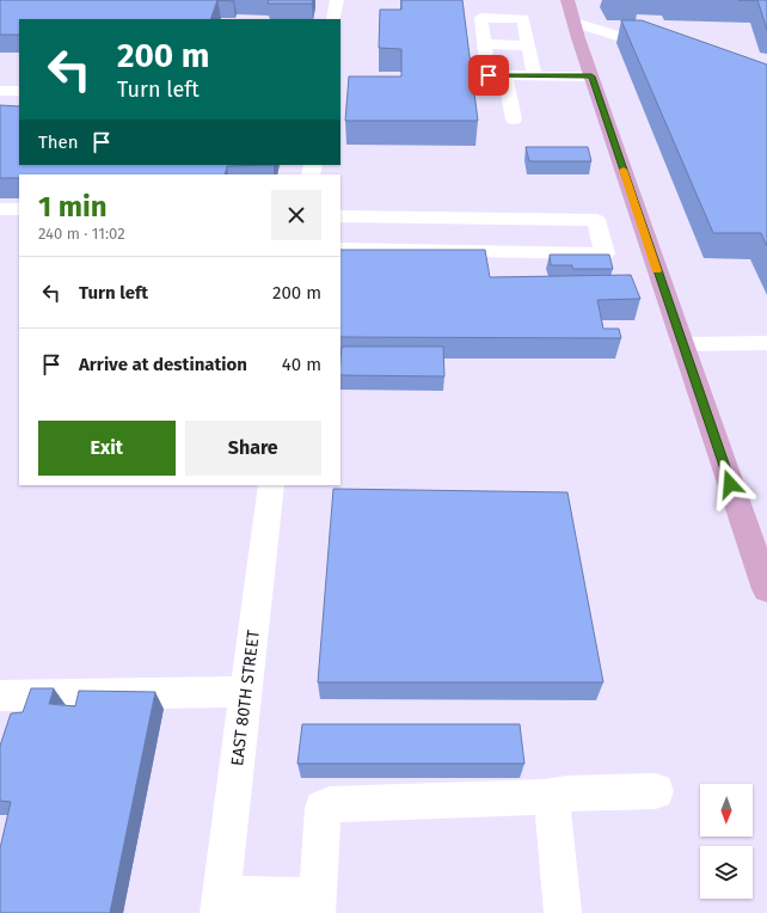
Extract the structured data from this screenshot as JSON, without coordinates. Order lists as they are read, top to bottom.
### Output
{
  "streets": {
    "street": ["EAST 80TH STREET"]
  },
  "north": "bottom",
  "page": {
    "turn": ["200 m", "Turn left"],
    "then": "Then",
    "heading": ["1 min", "240 m · 11:02"],
    "list": [
      {
        "name": "Turn left",
        "value": "200 m"
      },
      {
        "name": "Arrive at destination",
        "value": "40 m"
      }
    ],
    "buttons": ["Exit", "Share"]
  }
}
